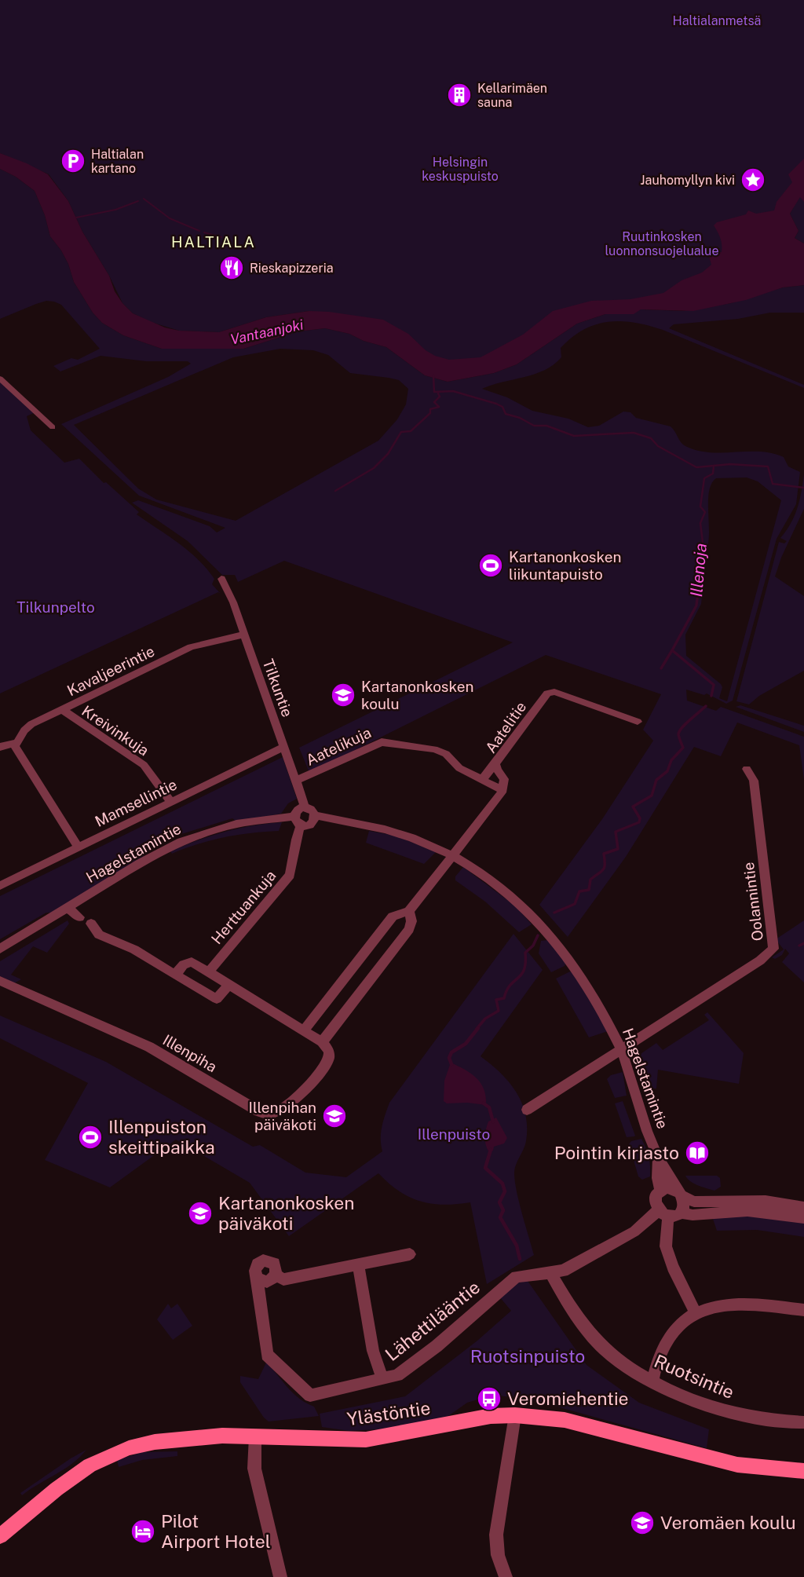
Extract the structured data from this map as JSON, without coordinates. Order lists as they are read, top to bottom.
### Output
{
  "streets": {
    "street": [
      "Kavaljeerintie",
      "Tilkuntie",
      "Aatelitie",
      "Kreivinkuja",
      "Aatelikuja",
      "Mamsellintie",
      "Hagelstamintie",
      "Oolannintie",
      "Herttuankuja",
      "Illenpiha",
      "Lähettilääntie",
      "Ruotsintie",
      "Ylästöntie"
    ]
  },
  "crossings": [
    ["Kavaljeerintie", "Tilkuntie"],
    ["Kavaljeerintie", "Kreivinkuja"],
    ["Tilkuntie", "Aatelikuja"],
    ["Tilkuntie", "Mamsellintie"],
    ["Tilkuntie", "Hagelstamintie"],
    ["Tilkuntie", "Herttuankuja"],
    ["Aatelitie", "Aatelikuja"],
    ["Kreivinkuja", "Mamsellintie"],
    ["Hagelstamintie", "Oolannintie"],
    ["Hagelstamintie", "Herttuankuja"],
    ["Hagelstamintie", "Lähettilääntie"],
    ["Lähettilääntie", "Ruotsintie"]
  ],
  "districts": ["HALTIALA"],
  "water": ["Vantaanjoki", "Illenoja"],
  "parks": [
    "Haltialanmetsä",
    "Helsingin keskuspuisto",
    "Ruutinkosken luonnonsuojelualue",
    "Tilkunpelto",
    "Illenpuisto",
    "Ruotsinpuisto"
  ],
  "places": {
    "building": ["Kellarimäen sauna"],
    "parking": ["Haltialan kartano"],
    "place": ["Jauhomyllyn kivi"],
    "restaurant": ["Rieskapizzeria"],
    "sports": ["Kartanonkosken liikuntapuisto", "Illenpuiston skeittipaikka"],
    "school or university": [
      "Kartanonkosken koulu",
      "Illenpihan päiväkoti",
      "Kartanonkosken päiväkoti",
      "Veromäen koulu"
    ],
    "library": ["Pointin kirjasto"],
    "bus stop": ["Veromiehentie"],
    "hotel": ["Pilot Airport Hotel"]
  }
}
